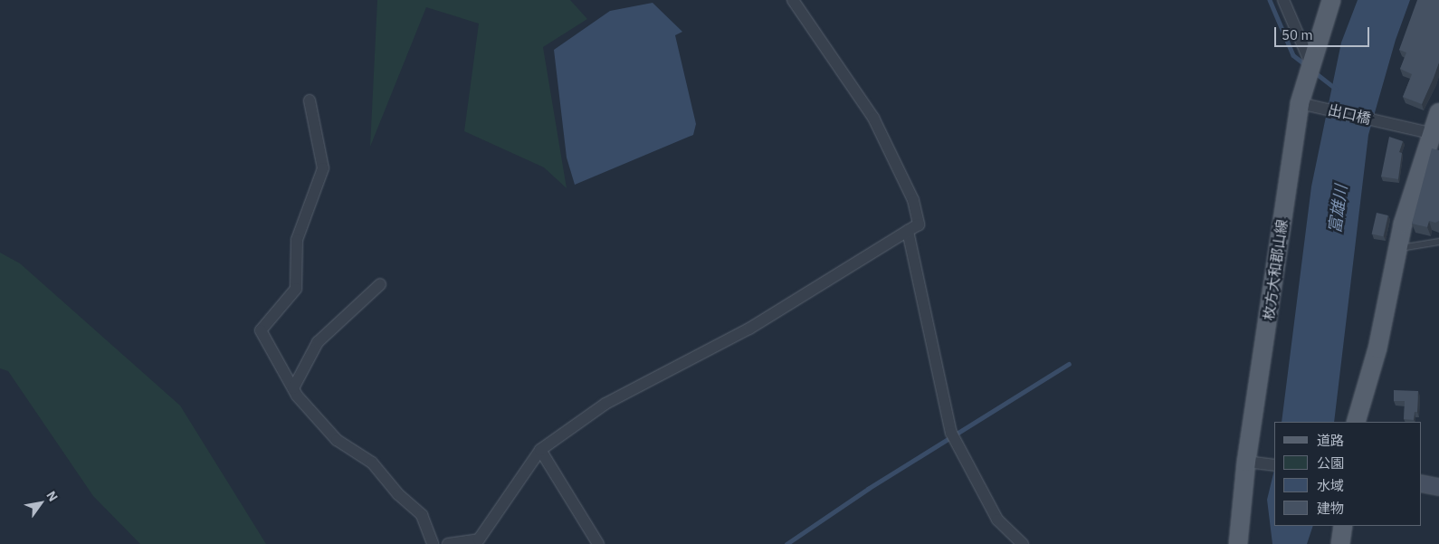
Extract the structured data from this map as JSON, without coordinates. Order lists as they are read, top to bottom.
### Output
{
  "streets": {
    "main road": ["枚方大和郡山線"],
    "street": ["出口橋"]
  },
  "crossings": [
    ["出口橋", "枚方大和郡山線"]
  ],
  "water": ["富雄川"],
  "legend": [
    "道路",
    "公園",
    "水域",
    "建物"
  ],
  "scale_bar": "50 m",
  "north": "top right"
}
